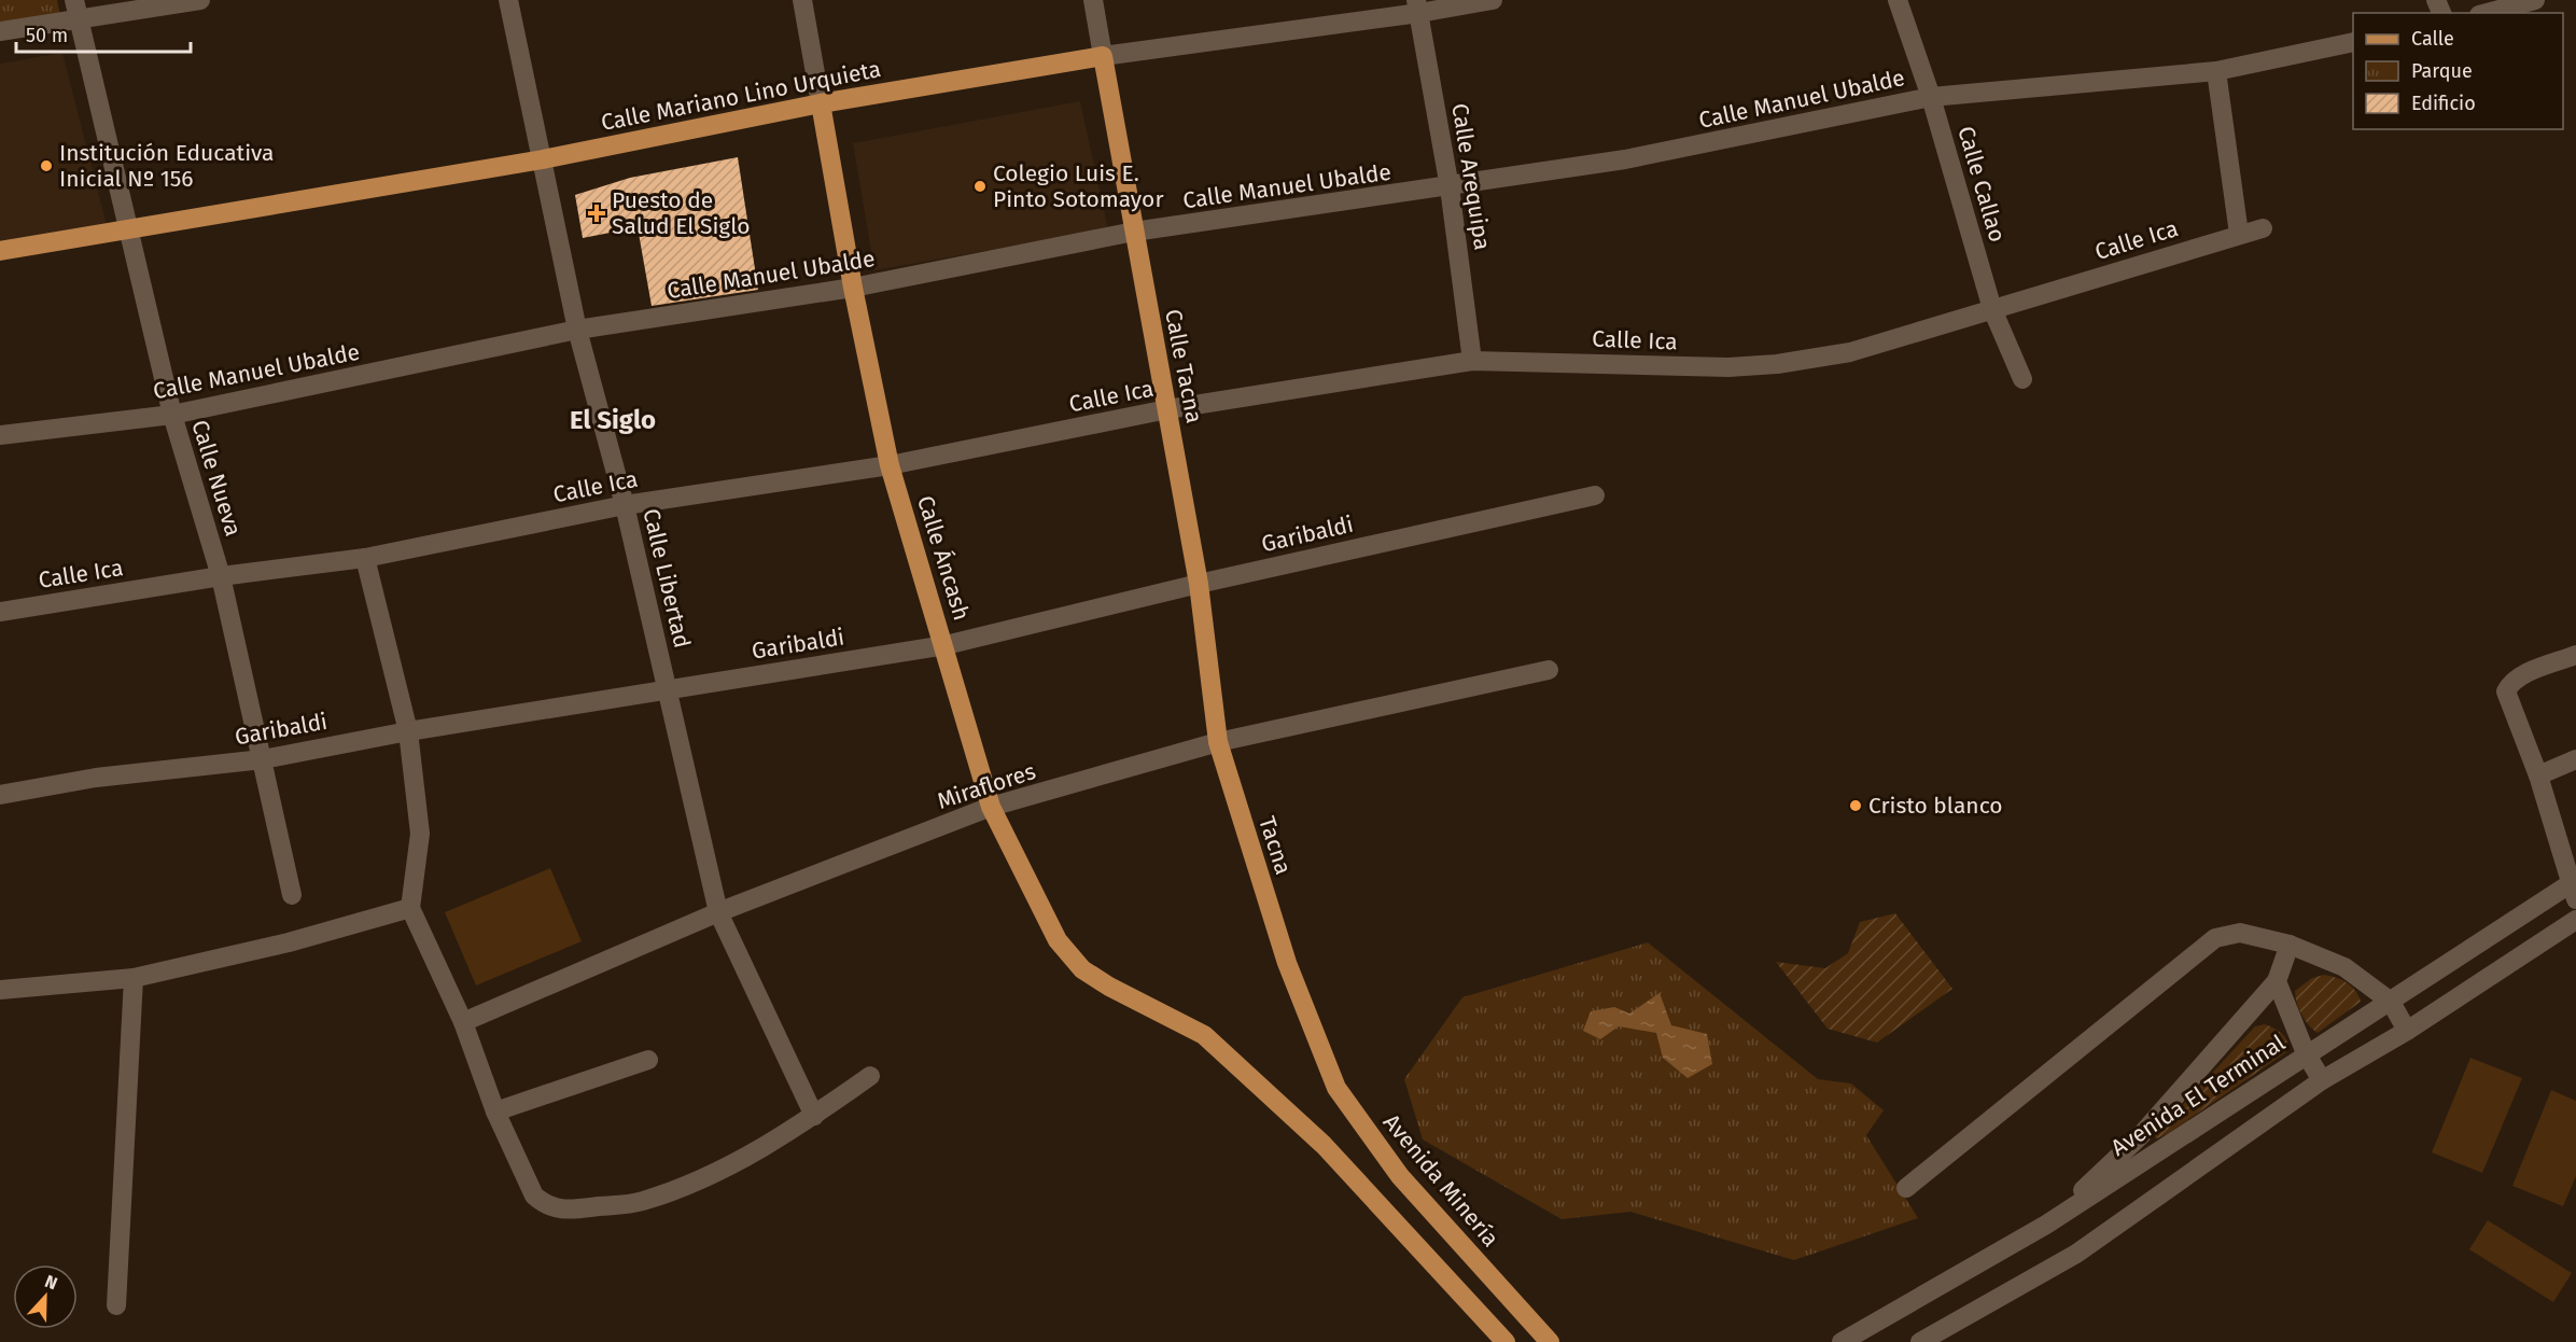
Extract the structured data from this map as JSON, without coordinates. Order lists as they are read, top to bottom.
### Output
{
  "streets": {
    "main road": [
      "Calle Mariano Lino Urquieta",
      "Calle Tacna",
      "Calle Áncash",
      "Tacna",
      "Avenida Minería"
    ],
    "street": [
      "Calle Manuel Ubalde",
      "Calle Arequipa",
      "Calle Callao",
      "Calle Ica",
      "Calle Nueva",
      "Garibaldi",
      "Calle Libertad",
      "Miraflores",
      "Avenida El Terminal"
    ]
  },
  "crossings": [
    ["Calle Mariano Lino Urquieta", "Calle Arequipa"],
    ["Calle Mariano Lino Urquieta", "Calle Tacna"],
    ["Calle Mariano Lino Urquieta", "Calle Nueva"],
    ["Calle Mariano Lino Urquieta", "Calle Áncash"],
    ["Calle Mariano Lino Urquieta", "Calle Libertad"],
    ["Calle Manuel Ubalde", "Calle Arequipa"],
    ["Calle Manuel Ubalde", "Calle Callao"],
    ["Calle Manuel Ubalde", "Calle Tacna"],
    ["Calle Manuel Ubalde", "Calle Nueva"],
    ["Calle Manuel Ubalde", "Calle Áncash"],
    ["Calle Manuel Ubalde", "Calle Libertad"],
    ["Calle Arequipa", "Calle Ica"],
    ["Calle Callao", "Calle Ica"],
    ["Calle Ica", "Calle Tacna"],
    ["Calle Ica", "Calle Nueva"],
    ["Calle Ica", "Calle Áncash"],
    ["Calle Ica", "Calle Libertad"],
    ["Calle Tacna", "Garibaldi"],
    ["Calle Tacna", "Miraflores"],
    ["Calle Tacna", "Tacna"],
    ["Calle Nueva", "Garibaldi"],
    ["Garibaldi", "Calle Áncash"],
    ["Garibaldi", "Calle Libertad"],
    ["Calle Áncash", "Miraflores"],
    ["Calle Libertad", "Miraflores"],
    ["Miraflores", "Tacna"],
    ["Tacna", "Avenida Minería"]
  ],
  "districts": ["El Siglo"],
  "places": {
    "other": ["Institución Educativa Inicial Nº 156", "Colegio Luis E. Pinto Sotomayor", "Cristo blanco"],
    "health": ["Puesto de Salud El Siglo"]
  },
  "legend": ["Calle", "Parque", "Edificio"],
  "scale_bar": "50 m",
  "north": "top"
}
